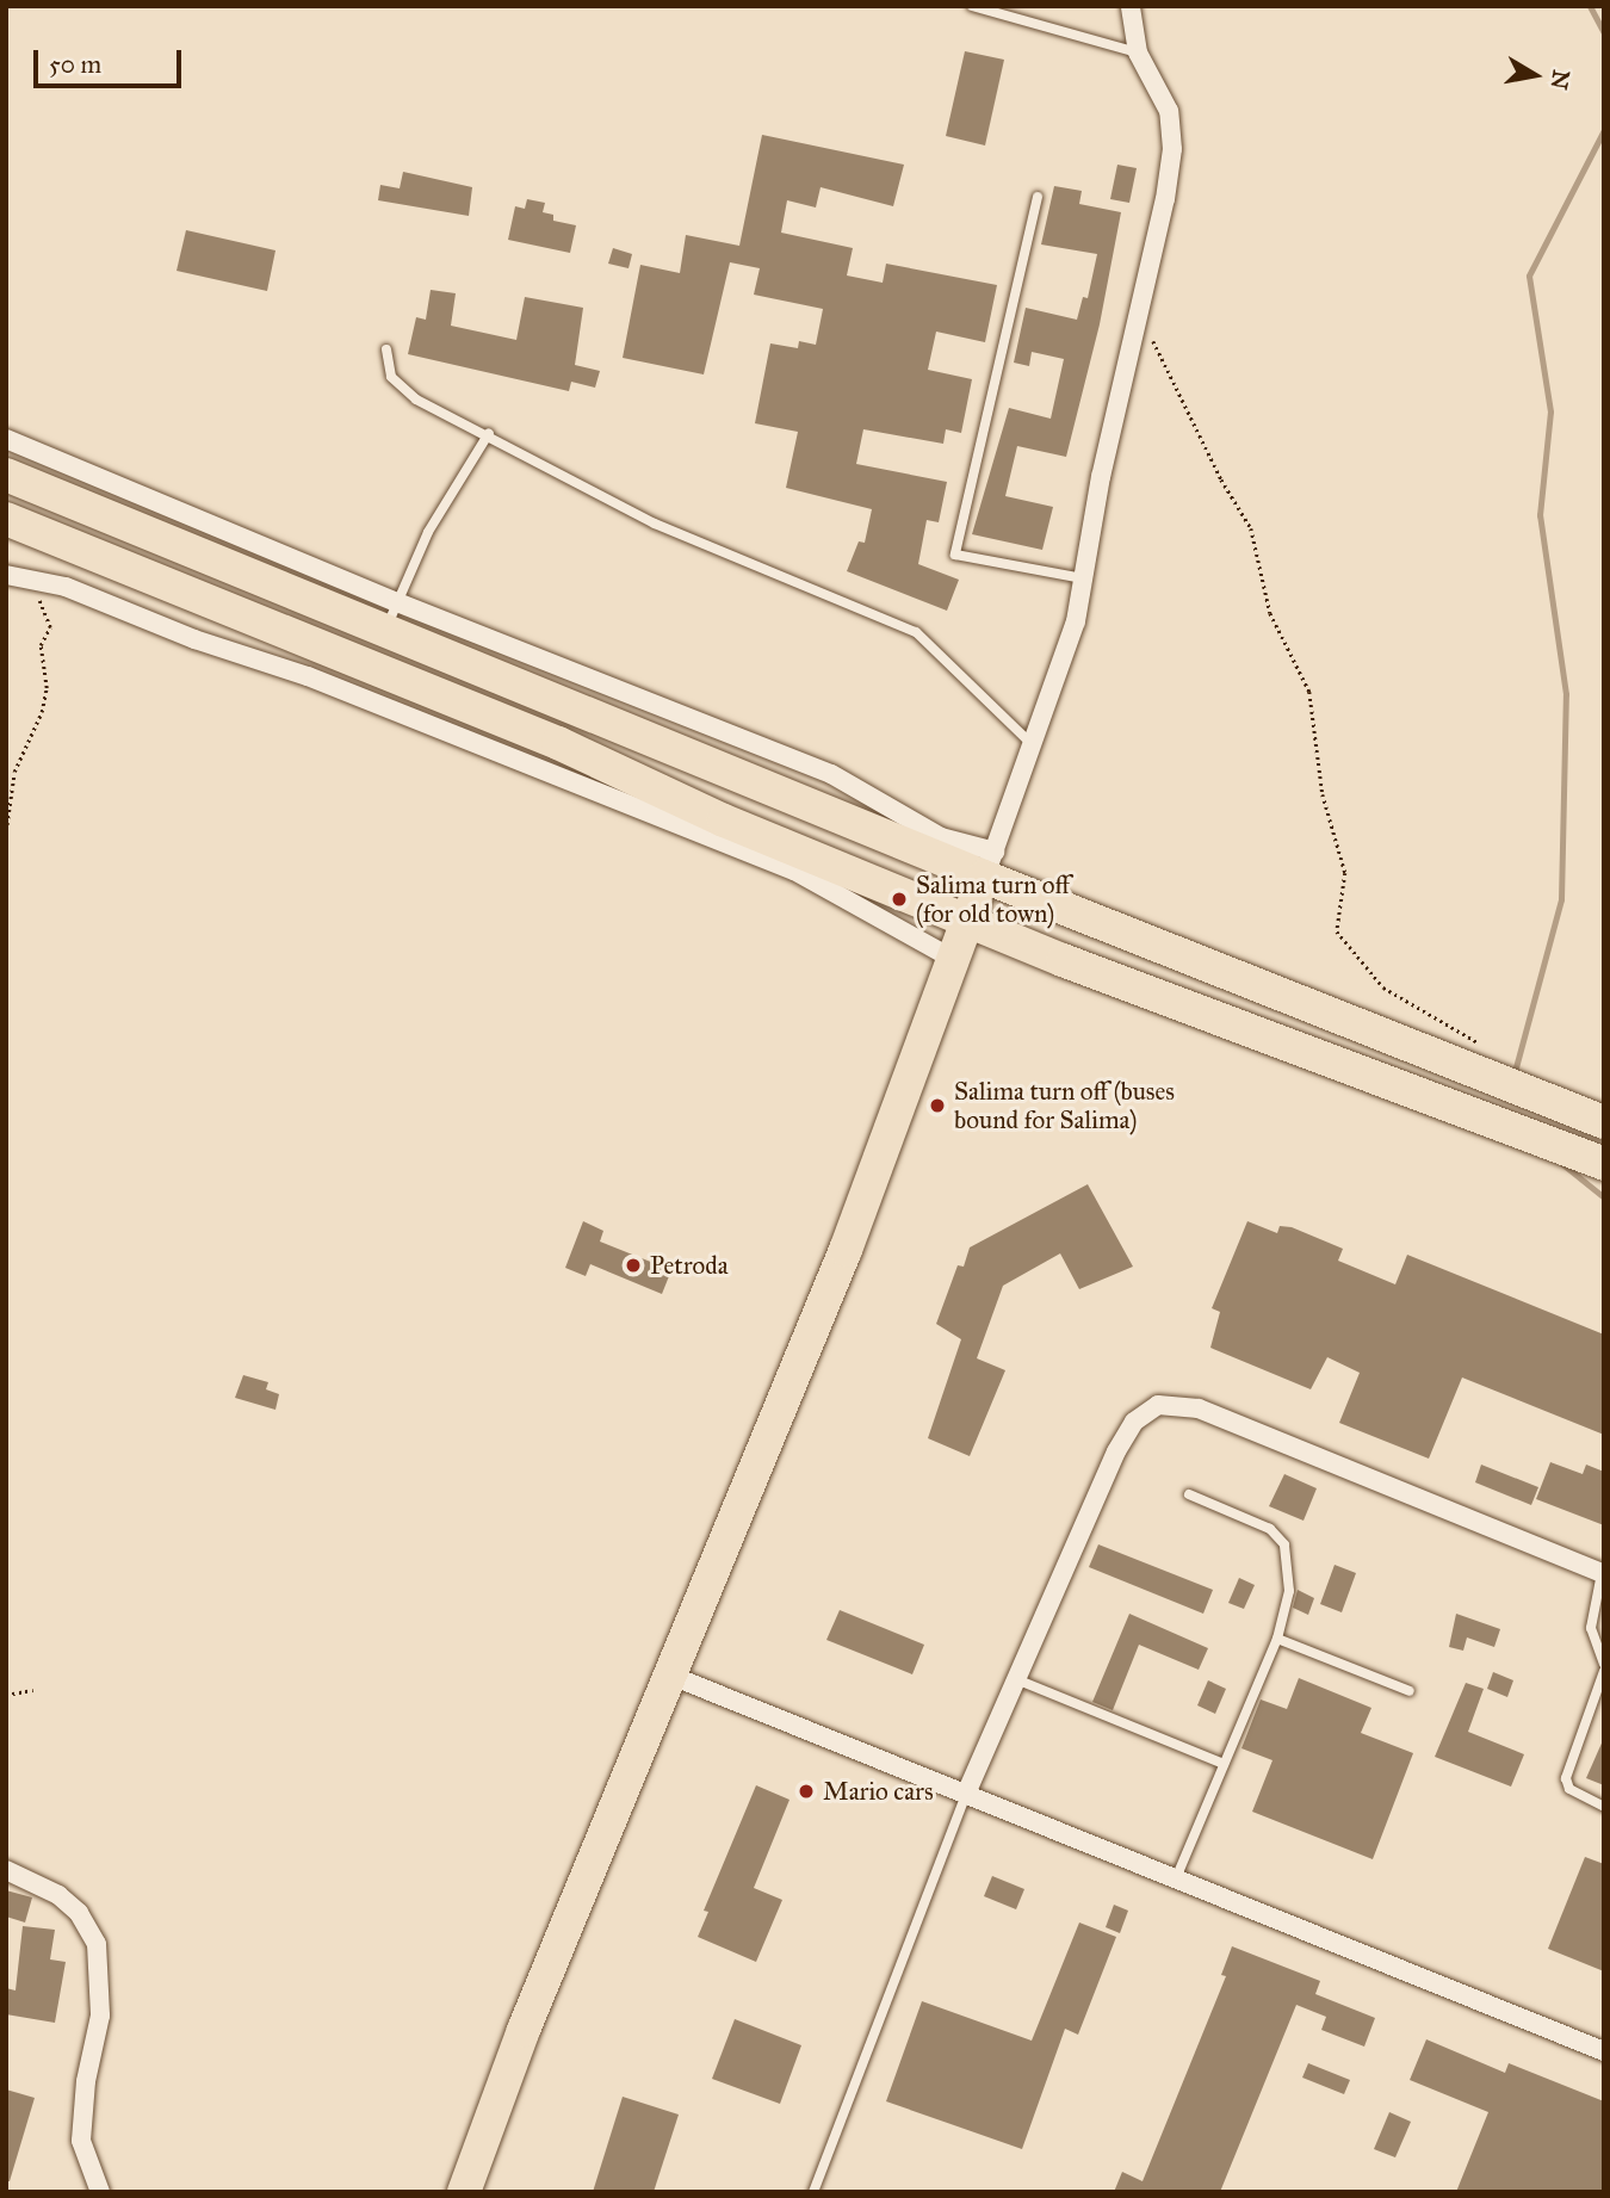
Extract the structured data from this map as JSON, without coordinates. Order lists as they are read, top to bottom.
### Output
{
  "places": [
    "Salima turn off (for old town)",
    "Salima turn off (buses bound for Salima)",
    "Petroda",
    "Mario cars"
  ],
  "scale_bar": "50 m",
  "north": "right"
}
